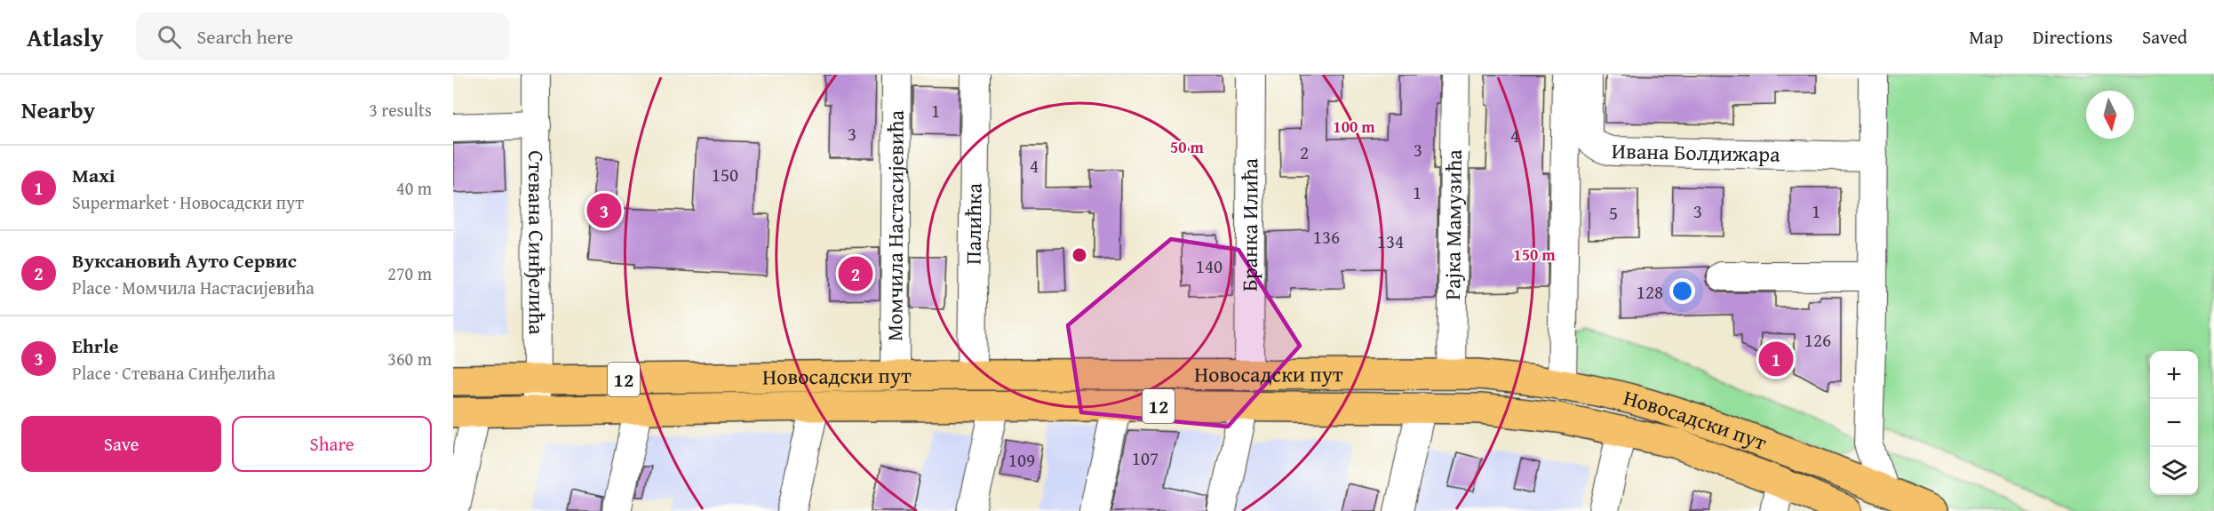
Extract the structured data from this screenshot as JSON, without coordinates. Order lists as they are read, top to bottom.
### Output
{
  "streets": {
    "main road": ["Новосадски пут", "12"],
    "street": [
      "Ивана Болдижара",
      "Рајка Мамузића",
      "Палићка",
      "Бранка Илића",
      "Момчила Настасијевића",
      "Стевана Синђелића"
    ]
  },
  "crossings": [
    ["Рајка Мамузића", "Новосадски пут"],
    ["Палићка", "Новосадски пут"],
    ["Бранка Илића", "Новосадски пут"],
    ["Момчила Настасијевића", "Новосадски пут"],
    ["Стевана Синђелића", "Новосадски пут"]
  ],
  "house_numbers": [
    "1",
    "3",
    "4",
    "3",
    "2",
    "4",
    "150",
    "1",
    "3",
    "1",
    "5",
    "136",
    "134",
    "140",
    "128",
    "126",
    "107",
    "109"
  ],
  "north": "bottom",
  "page": {
    "header": "Atlasly",
    "search": "Search here",
    "nav": ["Map", "Directions", "Saved"],
    "heading": ["Nearby", "3 results"],
    "list": [
      {
        "mark": "1",
        "name": "Maxi",
        "note": "Supermarket · Новосадски пут",
        "value": "40 m"
      },
      {
        "mark": "2",
        "name": "Вуксановић Ауто Сервис",
        "note": "Place · Момчила Настасијевића",
        "value": "270 m"
      },
      {
        "mark": "3",
        "name": "Ehrle",
        "note": "Place · Стевана Синђелића",
        "value": "360 m"
      }
    ],
    "pins": ["3", "2", "1"],
    "map_buttons": ["+", "−"],
    "buttons": ["Save", "Share"]
  },
  "rings": ["100 m", "50 m", "150 m"]
}
